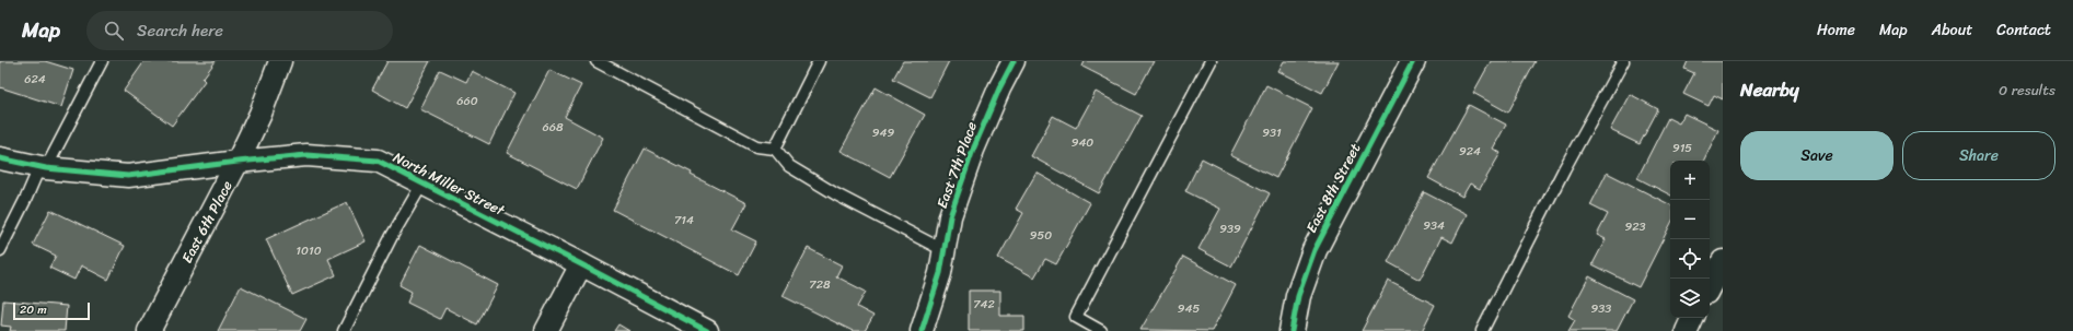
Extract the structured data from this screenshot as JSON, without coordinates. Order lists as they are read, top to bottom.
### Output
{
  "streets": {
    "street": [
      "East 7th Place",
      "North Miller Street",
      "East 8th Street",
      "East 6th Place"
    ]
  },
  "crossings": [
    ["North Miller Street", "East 6th Place"]
  ],
  "house_numbers": [
    "624",
    "660",
    "668",
    "949",
    "931",
    "940",
    "915",
    "924",
    "714",
    "934",
    "923",
    "939",
    "950",
    "1010",
    "728",
    "742",
    "945",
    "933"
  ],
  "scale_bar": "20 m",
  "page": {
    "header": "Map",
    "search": "Search here",
    "nav": [
      "Home",
      "Map",
      "About",
      "Contact"
    ],
    "heading": ["Nearby", "0 results"],
    "buttons": ["Save", "Share"],
    "map_buttons": ["+", "−"],
    "scale": "20 m"
  }
}
